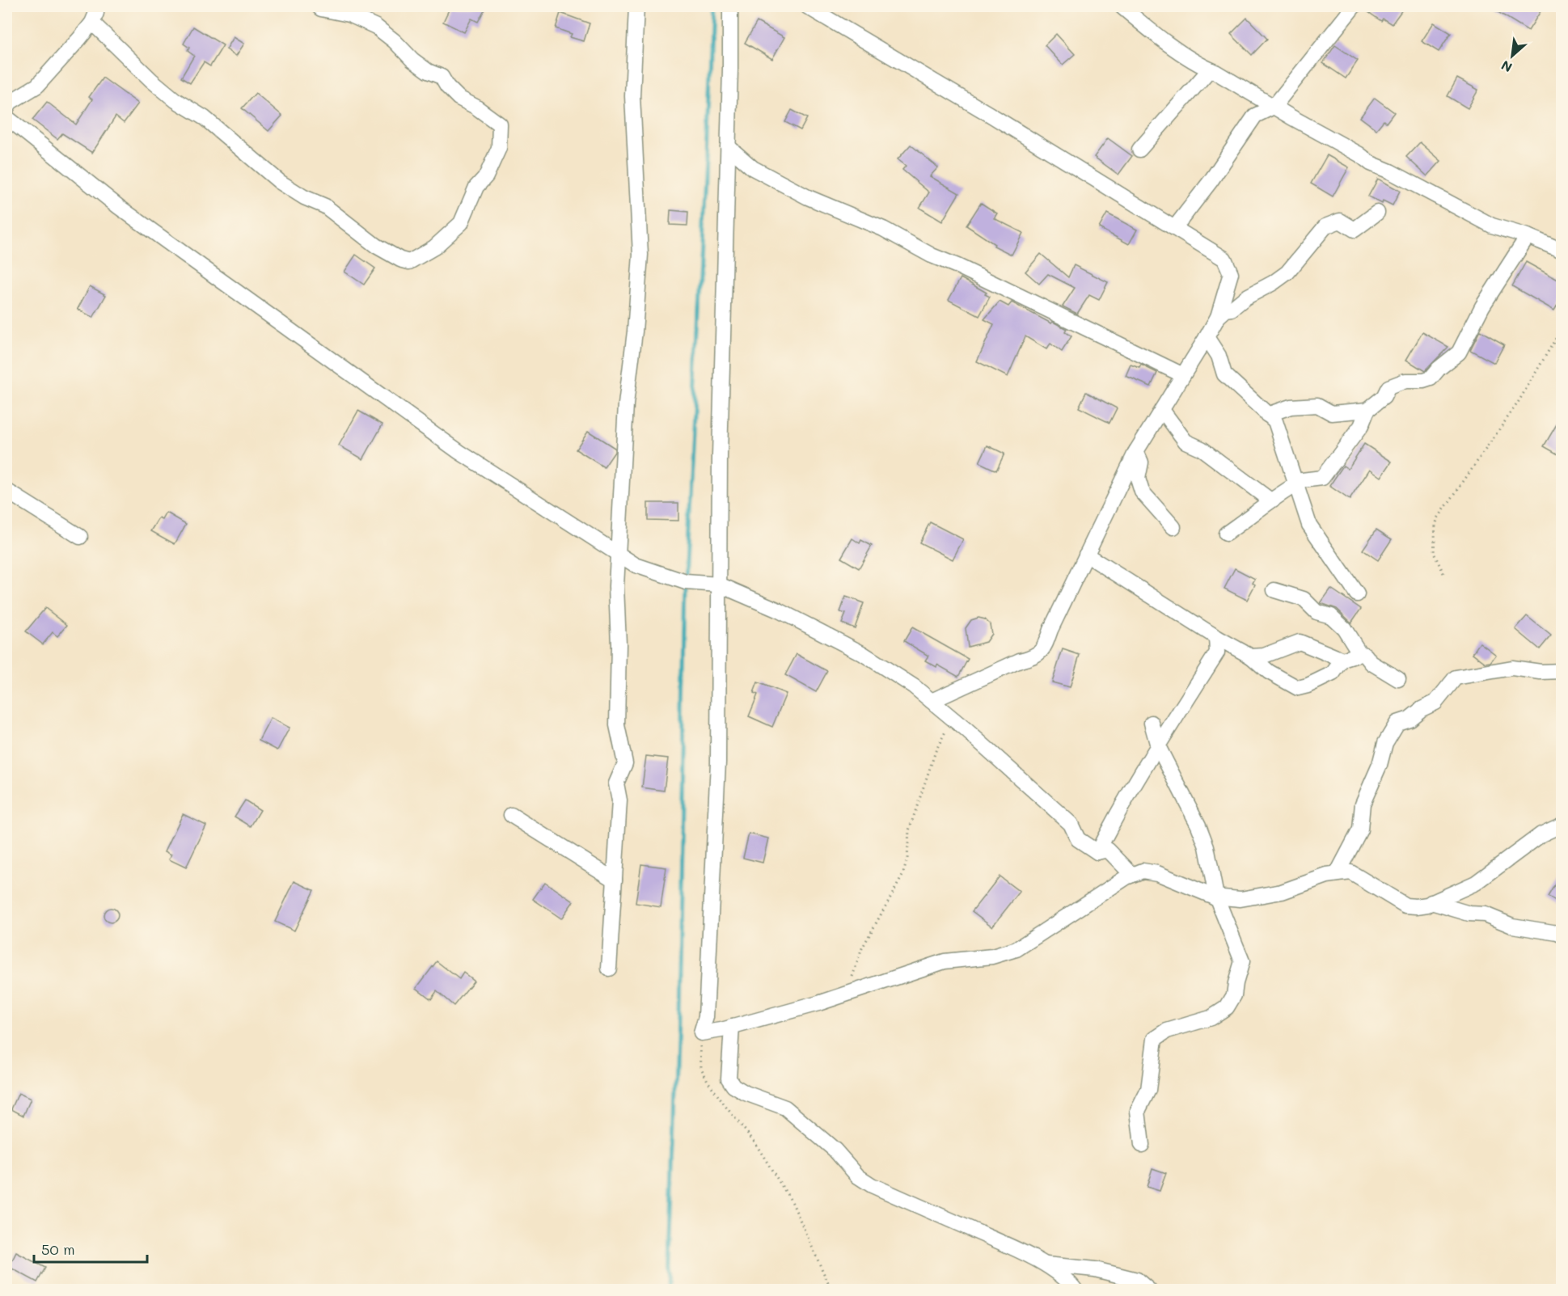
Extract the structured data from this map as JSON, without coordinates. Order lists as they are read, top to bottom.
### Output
{
  "scale_bar": "50 m",
  "north": "bottom left"
}
